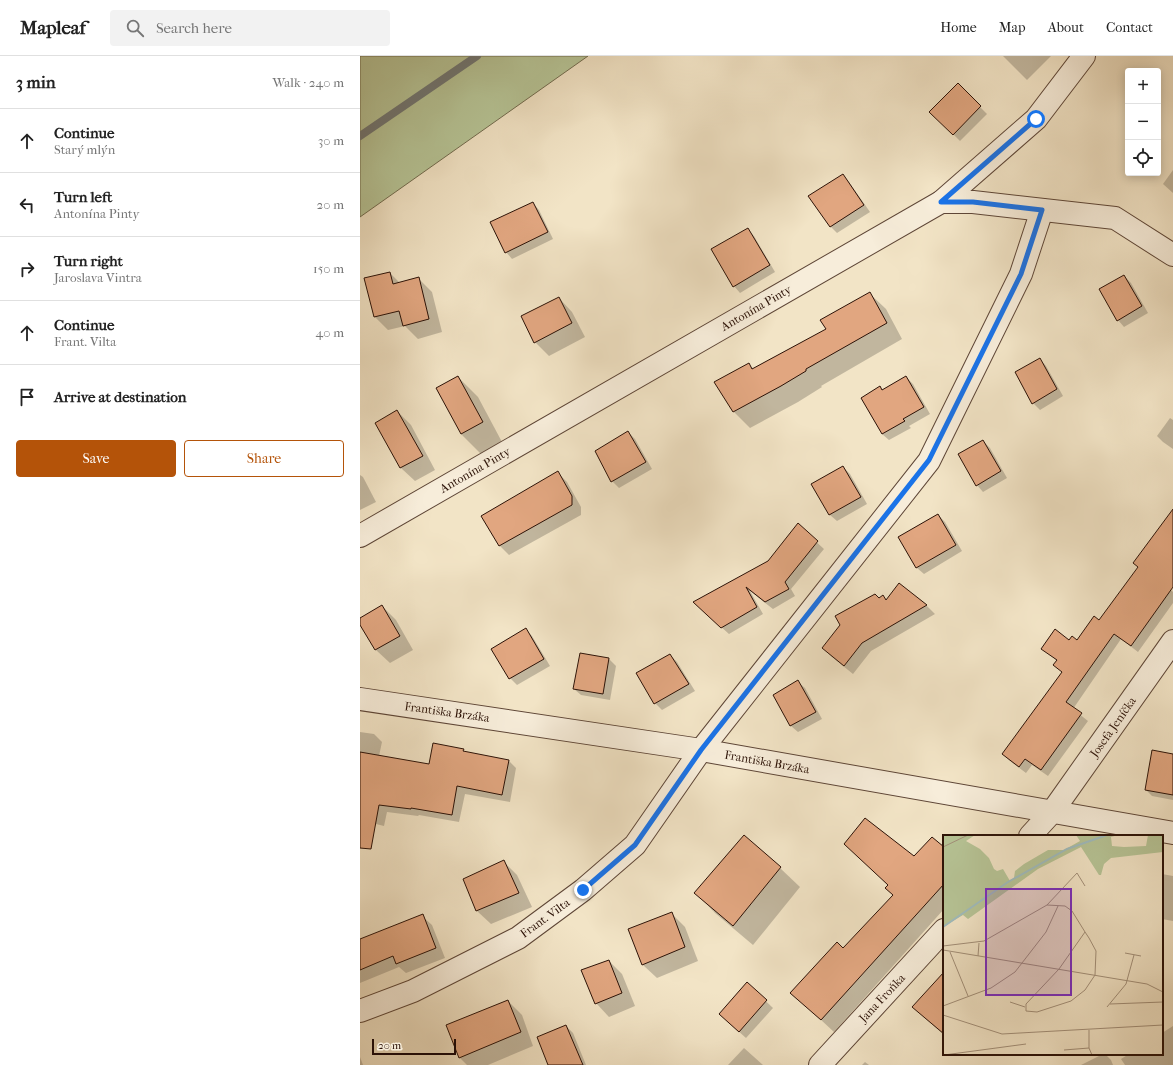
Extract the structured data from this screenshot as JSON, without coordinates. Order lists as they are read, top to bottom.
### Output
{
  "streets": {
    "street": [
      "Antonína Pinty",
      "Františka Brzáka",
      "Josefa Jeníčka",
      "Frant. Vilta",
      "Jana Froňka"
    ]
  },
  "crossings": [
    ["Antonína Pinty", "Frant. Vilta"],
    ["Františka Brzáka", "Josefa Jeníčka"],
    ["Františka Brzáka", "Frant. Vilta"]
  ],
  "scale_bar": "20 m",
  "page": {
    "header": "Mapleaf",
    "search": "Search here",
    "nav": [
      "Home",
      "Map",
      "About",
      "Contact"
    ],
    "heading": ["3 min", "Walk · 240 m"],
    "map_buttons": ["+", "−"],
    "list": [
      ["Continue", "Starý mlýn", "30 m"],
      ["Turn left", "Antonína Pinty", "20 m"],
      ["Turn right", "Jaroslava Vintra", "150 m"],
      ["Continue", "Frant. Vilta", "40 m"],
      "Arrive at destination"
    ],
    "buttons": ["Save", "Share"],
    "scale": "20 m"
  }
}
